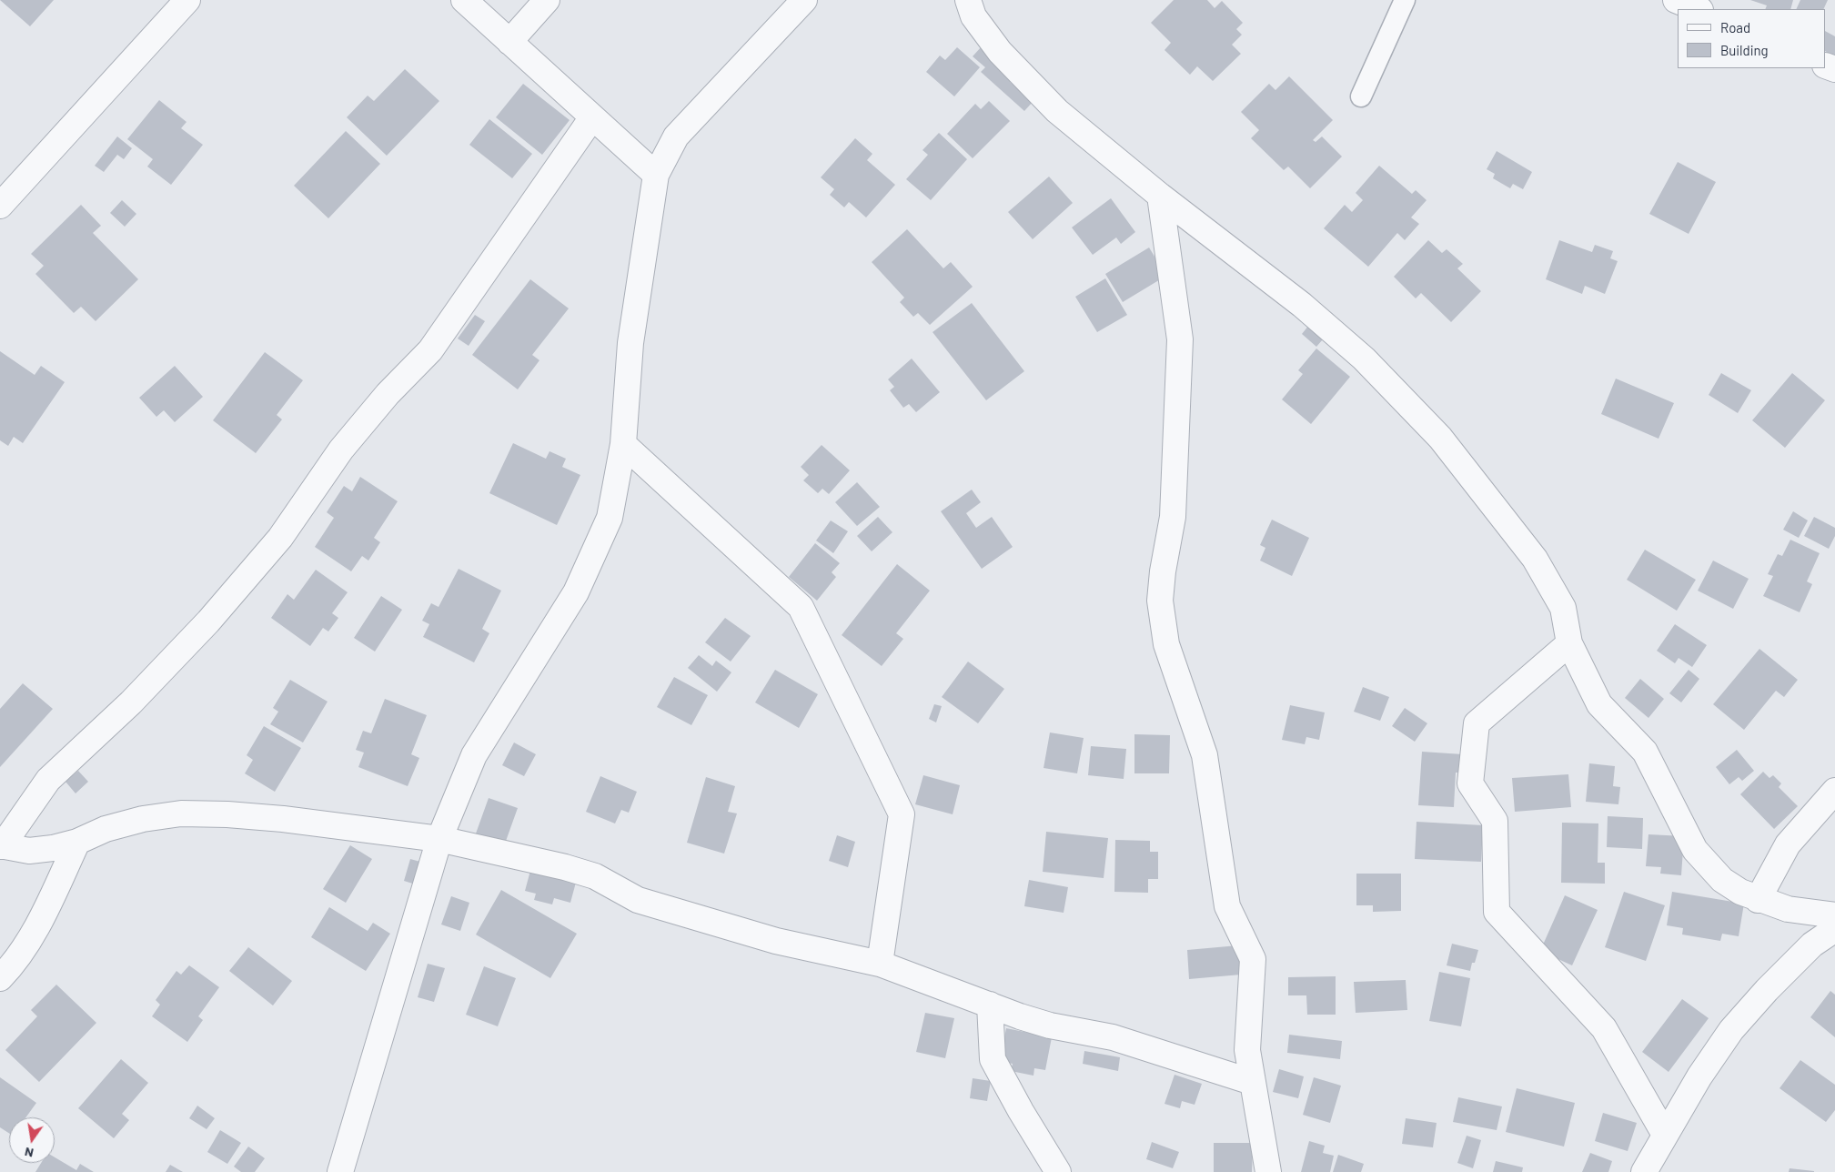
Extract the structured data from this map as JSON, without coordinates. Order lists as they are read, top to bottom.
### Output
{
  "legend": ["Road", "Building"],
  "north": "bottom"
}
